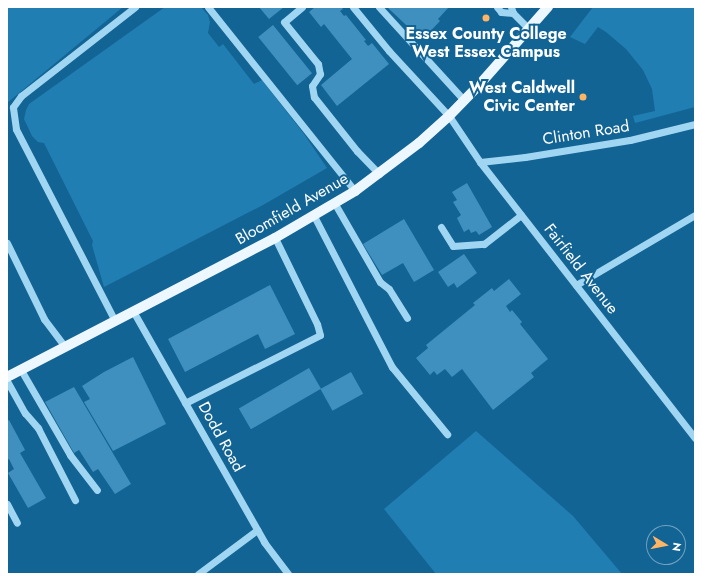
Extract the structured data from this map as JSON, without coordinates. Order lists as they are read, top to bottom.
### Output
{
  "streets": {
    "main road": ["Bloomfield Avenue"],
    "street": ["Clinton Road", "Fairfield Avenue", "Dodd Road"]
  },
  "crossings": [
    ["Clinton Road", "Fairfield Avenue"],
    ["Bloomfield Avenue", "Fairfield Avenue"],
    ["Bloomfield Avenue", "Dodd Road"]
  ],
  "places": ["Essex County College West Essex Campus", "West Caldwell Civic Center"],
  "north": "right"
}
